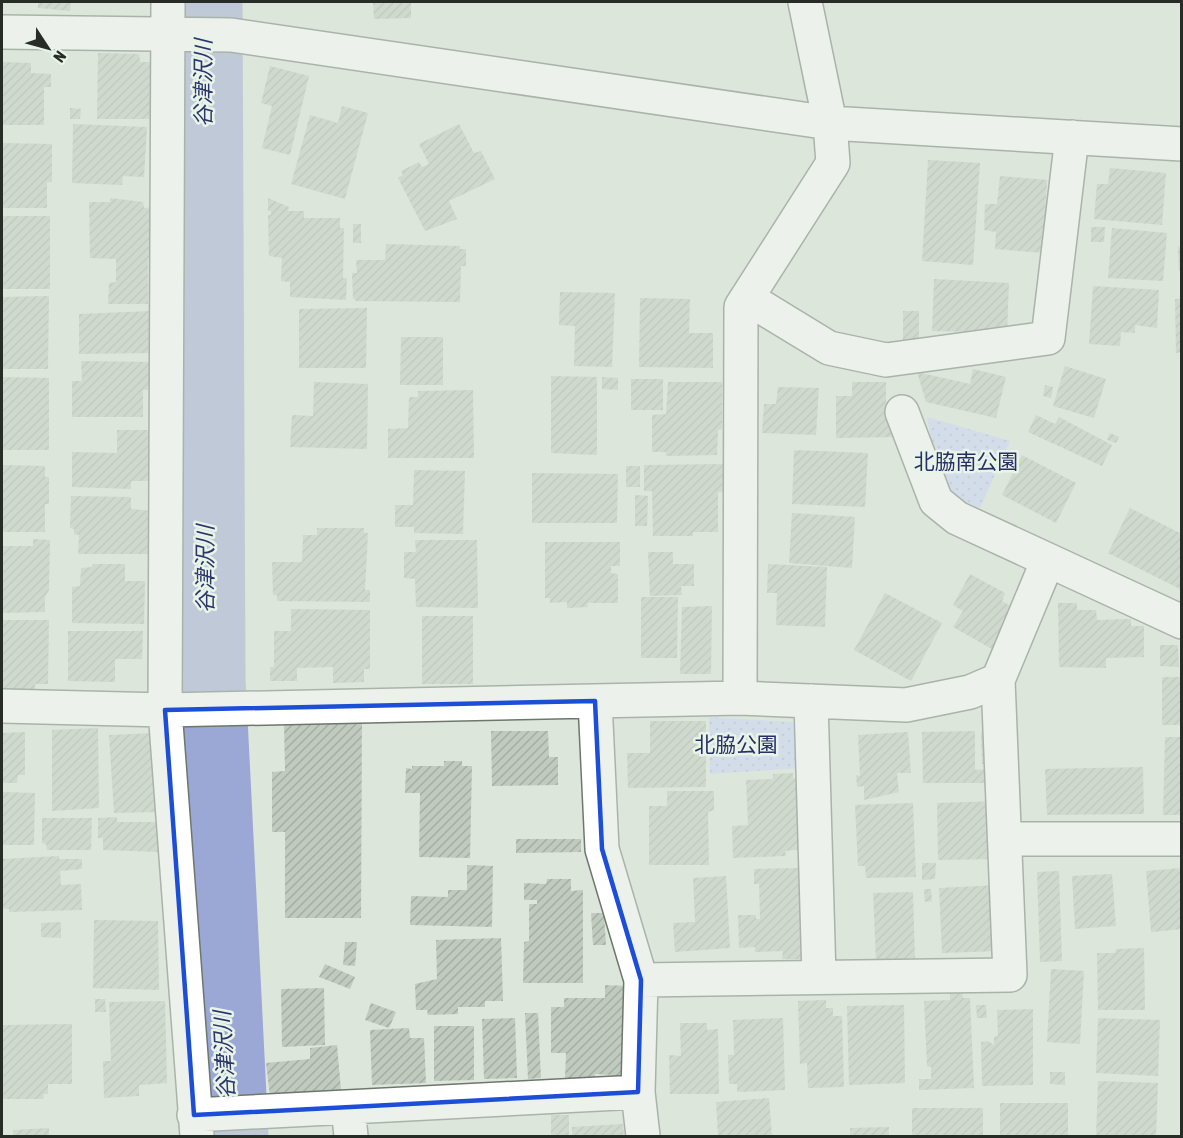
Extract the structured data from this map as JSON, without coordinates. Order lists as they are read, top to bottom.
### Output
{
  "water": ["谷津沢川"],
  "parks": ["北脇南公園", "北脇公園"],
  "north": "bottom right"
}
